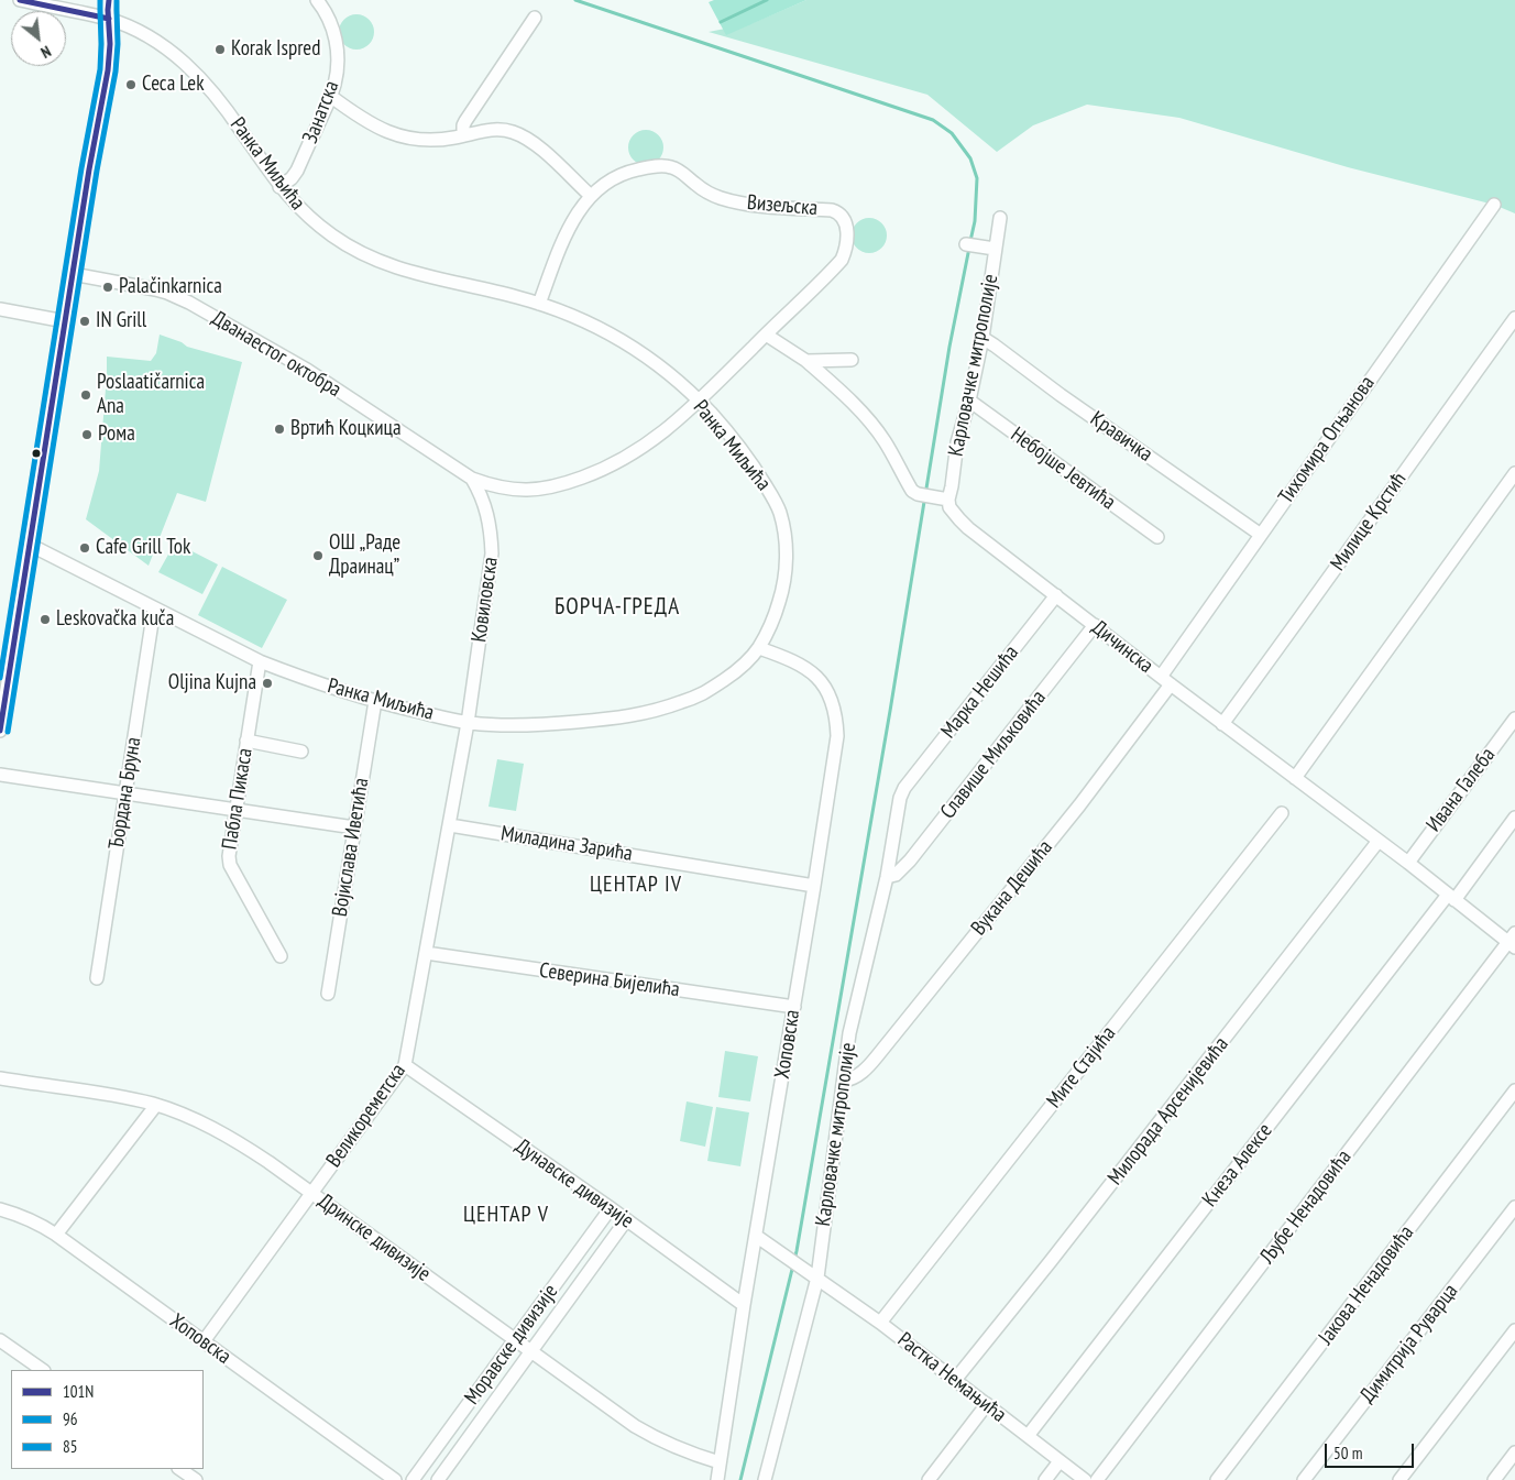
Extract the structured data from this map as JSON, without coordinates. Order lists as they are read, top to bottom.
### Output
{
  "streets": {
    "street": [
      "Занатска",
      "Ранка Миљића",
      "Визељска",
      "Дванаестог октобра",
      "Карловачке митрополије",
      "Кравичка",
      "Тихомира Огњанова",
      "Небојше Јевтића",
      "Милице Крстић",
      "Ковиловска",
      "Дичинска",
      "Марка Нешића",
      "Славише Миљковића",
      "Ивана Галеба",
      "Ђордана Бруна",
      "Пабла Пикаса",
      "Миладина Зарића",
      "Војислава Иветића",
      "Вукана Дешића",
      "Северина Бијелића",
      "Хоповска",
      "Мите Стајића",
      "Милорада Арсенијевића",
      "Великореметска",
      "Кнеза Алексе",
      "Дунавске дивизије",
      "Љубе Ненадовића",
      "Дринске дивизије",
      "Јакова Ненадовића",
      "Димитрија Руварца",
      "Моравске дивизије",
      "Растка Немањића"
    ]
  },
  "crossings": [
    ["Занатска", "Ранка Миљића"],
    ["Ранка Миљића", "Визељска"],
    ["Ранка Миљића", "Дванаестог октобра"],
    ["Ранка Миљића", "Ковиловска"],
    ["Ранка Миљића", "Ђордана Бруна"],
    ["Ранка Миљића", "Пабла Пикаса"],
    ["Ранка Миљића", "Војислава Иветића"],
    ["Ранка Миљића", "Хоповска"],
    ["Ранка Миљића", "Великореметска"],
    ["Визељска", "Дванаестог октобра"],
    ["Дванаестог октобра", "Ковиловска"],
    ["Карловачке митрополије", "Кравичка"],
    ["Карловачке митрополије", "Небојше Јевтића"],
    ["Карловачке митрополије", "Дичинска"],
    ["Карловачке митрополије", "Марка Нешића"],
    ["Карловачке митрополије", "Славише Миљковића"],
    ["Карловачке митрополије", "Вукана Дешића"],
    ["Карловачке митрополије", "Растка Немањића"],
    ["Кравичка", "Тихомира Огњанова"],
    ["Тихомира Огњанова", "Дичинска"],
    ["Тихомира Огњанова", "Вукана Дешића"],
    ["Милице Крстић", "Дичинска"],
    ["Ковиловска", "Великореметска"],
    ["Дичинска", "Марка Нешића"],
    ["Дичинска", "Славише Миљковића"],
    ["Дичинска", "Ивана Галеба"],
    ["Дичинска", "Вукана Дешића"],
    ["Дичинска", "Милорада Арсенијевића"],
    ["Дичинска", "Кнеза Алексе"],
    ["Дичинска", "Љубе Ненадовића"],
    ["Миладина Зарића", "Хоповска"],
    ["Миладина Зарића", "Великореметска"],
    ["Северина Бијелића", "Хоповска"],
    ["Северина Бијелића", "Великореметска"],
    ["Хоповска", "Великореметска"],
    ["Хоповска", "Дунавске дивизије"],
    ["Хоповска", "Дринске дивизије"],
    ["Хоповска", "Растка Немањића"],
    ["Мите Стајића", "Растка Немањића"],
    ["Милорада Арсенијевића", "Растка Немањића"],
    ["Великореметска", "Дунавске дивизије"],
    ["Великореметска", "Дринске дивизије"],
    ["Кнеза Алексе", "Растка Немањића"],
    ["Дунавске дивизије", "Моравске дивизије"],
    ["Дринске дивизије", "Моравске дивизије"]
  ],
  "districts": ["БОРЧА-ГРЕДА", "ЦЕНТАР IV", "ЦЕНТАР V"],
  "places": [
    "Korak Ispred",
    "Ceca Lek",
    "Palačinkarnica",
    "IN Grill",
    "Poslaatičarnica Ana",
    "Вртић Коцкица",
    "Рома",
    "Cafe Grill Tok",
    "ОШ „Раде Драинац”",
    "Leskovačka kuča",
    "Oljina Kujna"
  ],
  "lines": ["transit line 101N", "transit line 85", "transit line 96"],
  "legend": ["101N", "96", "85"],
  "scale_bar": "50 m",
  "north": "bottom right"
}
